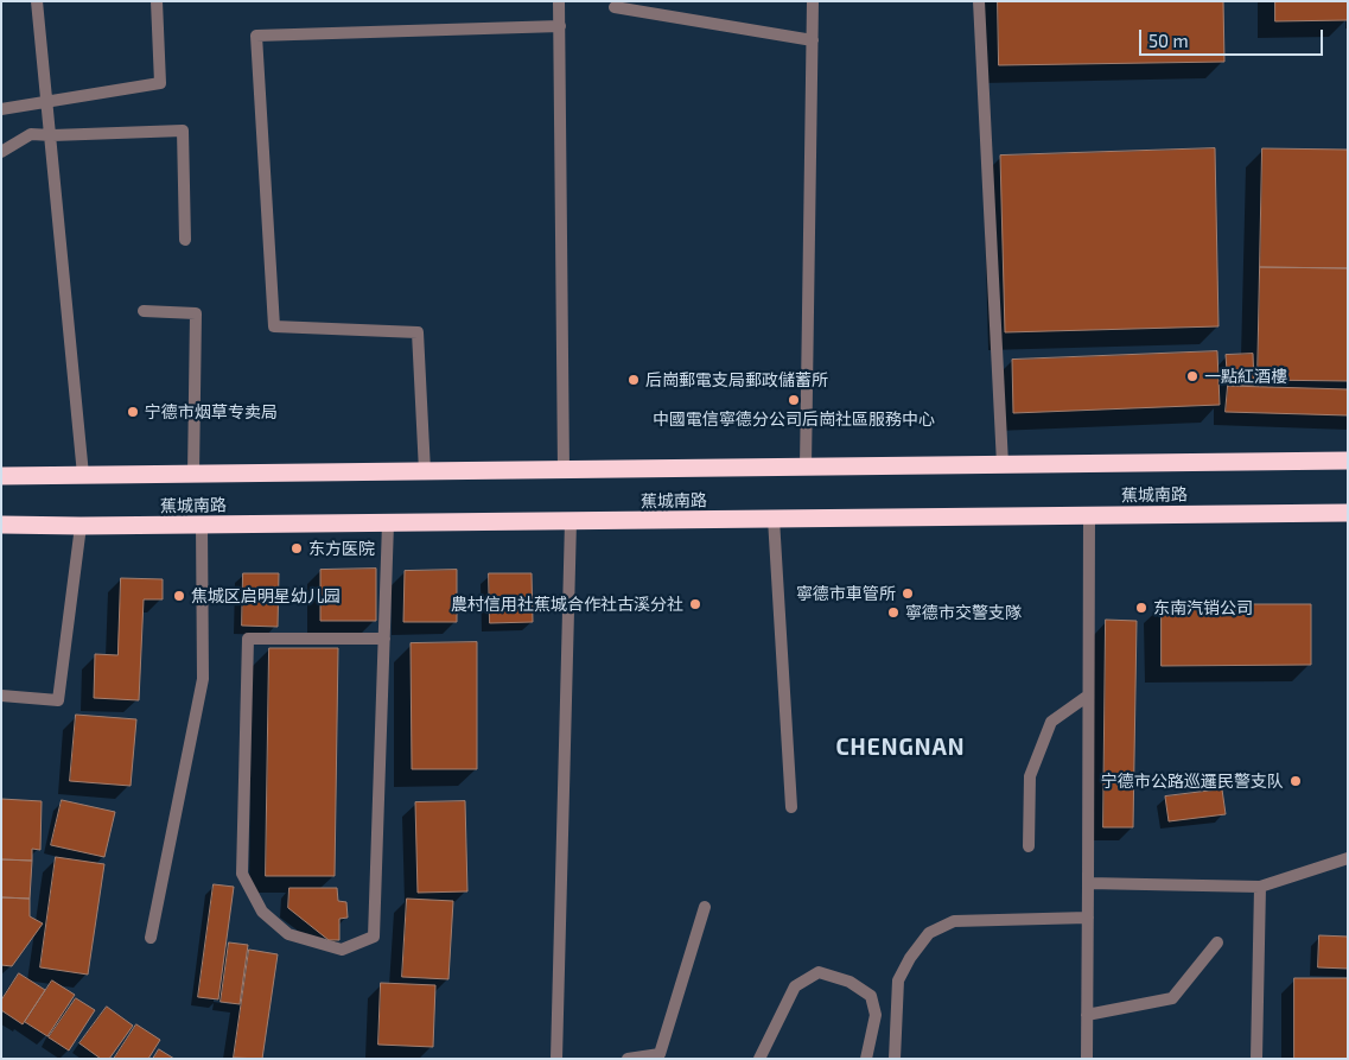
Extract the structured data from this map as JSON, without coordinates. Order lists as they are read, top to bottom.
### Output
{
  "streets": {
    "highway": ["蕉城南路"]
  },
  "districts": ["CHENGNAN"],
  "places": [
    "一點紅酒樓",
    "后崗郵電支局郵政儲蓄所",
    "中國電信寧德分公司后崗社區服務中心",
    "宁德市烟草专卖局",
    "东方医院",
    "寧德市車管所",
    "焦城区启明星幼儿园",
    "農村信用社蕉城合作社古溪分社",
    "东南汽销公司",
    "寧德市交警支隊",
    "宁德市公路巡邏民警支队"
  ],
  "scale_bar": "50 m"
}
